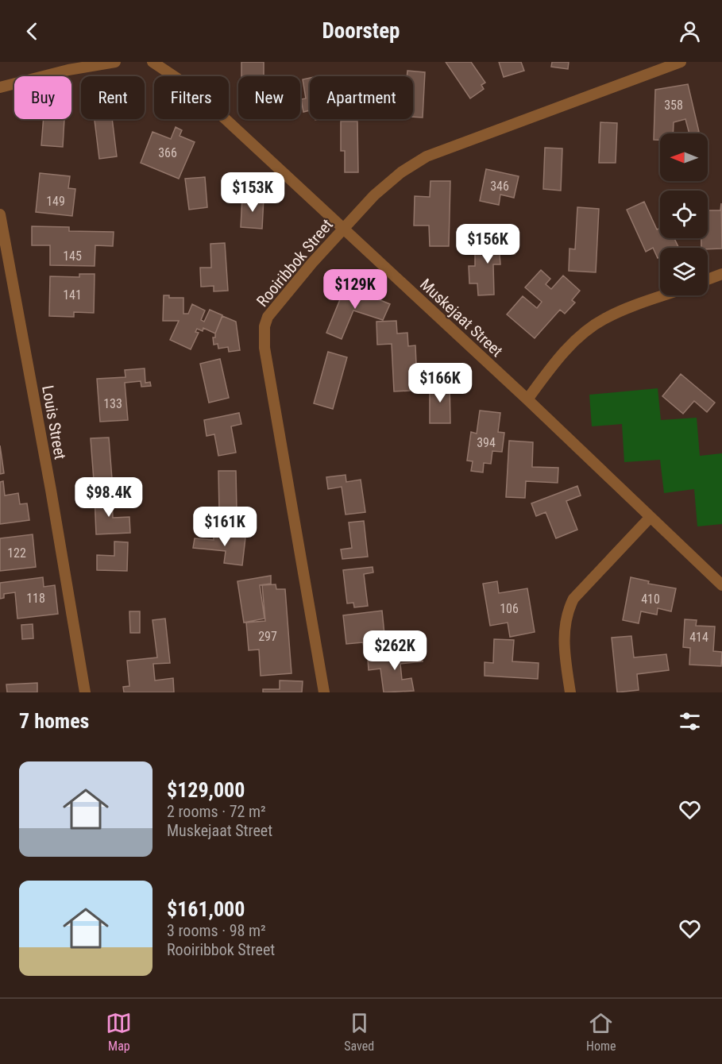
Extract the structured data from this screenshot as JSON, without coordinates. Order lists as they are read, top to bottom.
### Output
{
  "streets": {
    "street": ["Rooiribbok Street", "Muskejaat Street", "Louis Street"]
  },
  "crossings": [
    ["Rooiribbok Street", "Muskejaat Street"]
  ],
  "house_numbers": [
    "358",
    "366",
    "346",
    "149",
    "145",
    "141",
    "133",
    "394",
    "122",
    "118",
    "410",
    "106",
    "297",
    "414"
  ],
  "north": "left",
  "page": {
    "header": "Doorstep",
    "chip": [
      "Buy",
      "Rent",
      "Filters",
      "New",
      "Apartment"
    ],
    "price": [
      "$153K",
      "$156K",
      "$129K",
      "$166K",
      "$98.4K",
      "$161K",
      "$262K"
    ],
    "heading": "7 homes",
    "list": [
      {
        "name": "$129,000",
        "note": "2 rooms · 72 m² · Muskejaat Street"
      },
      {
        "name": "$161,000",
        "note": "3 rooms · 98 m² · Rooiribbok Street"
      }
    ],
    "tabs": ["Map", "Saved", "Home"]
  }
}
